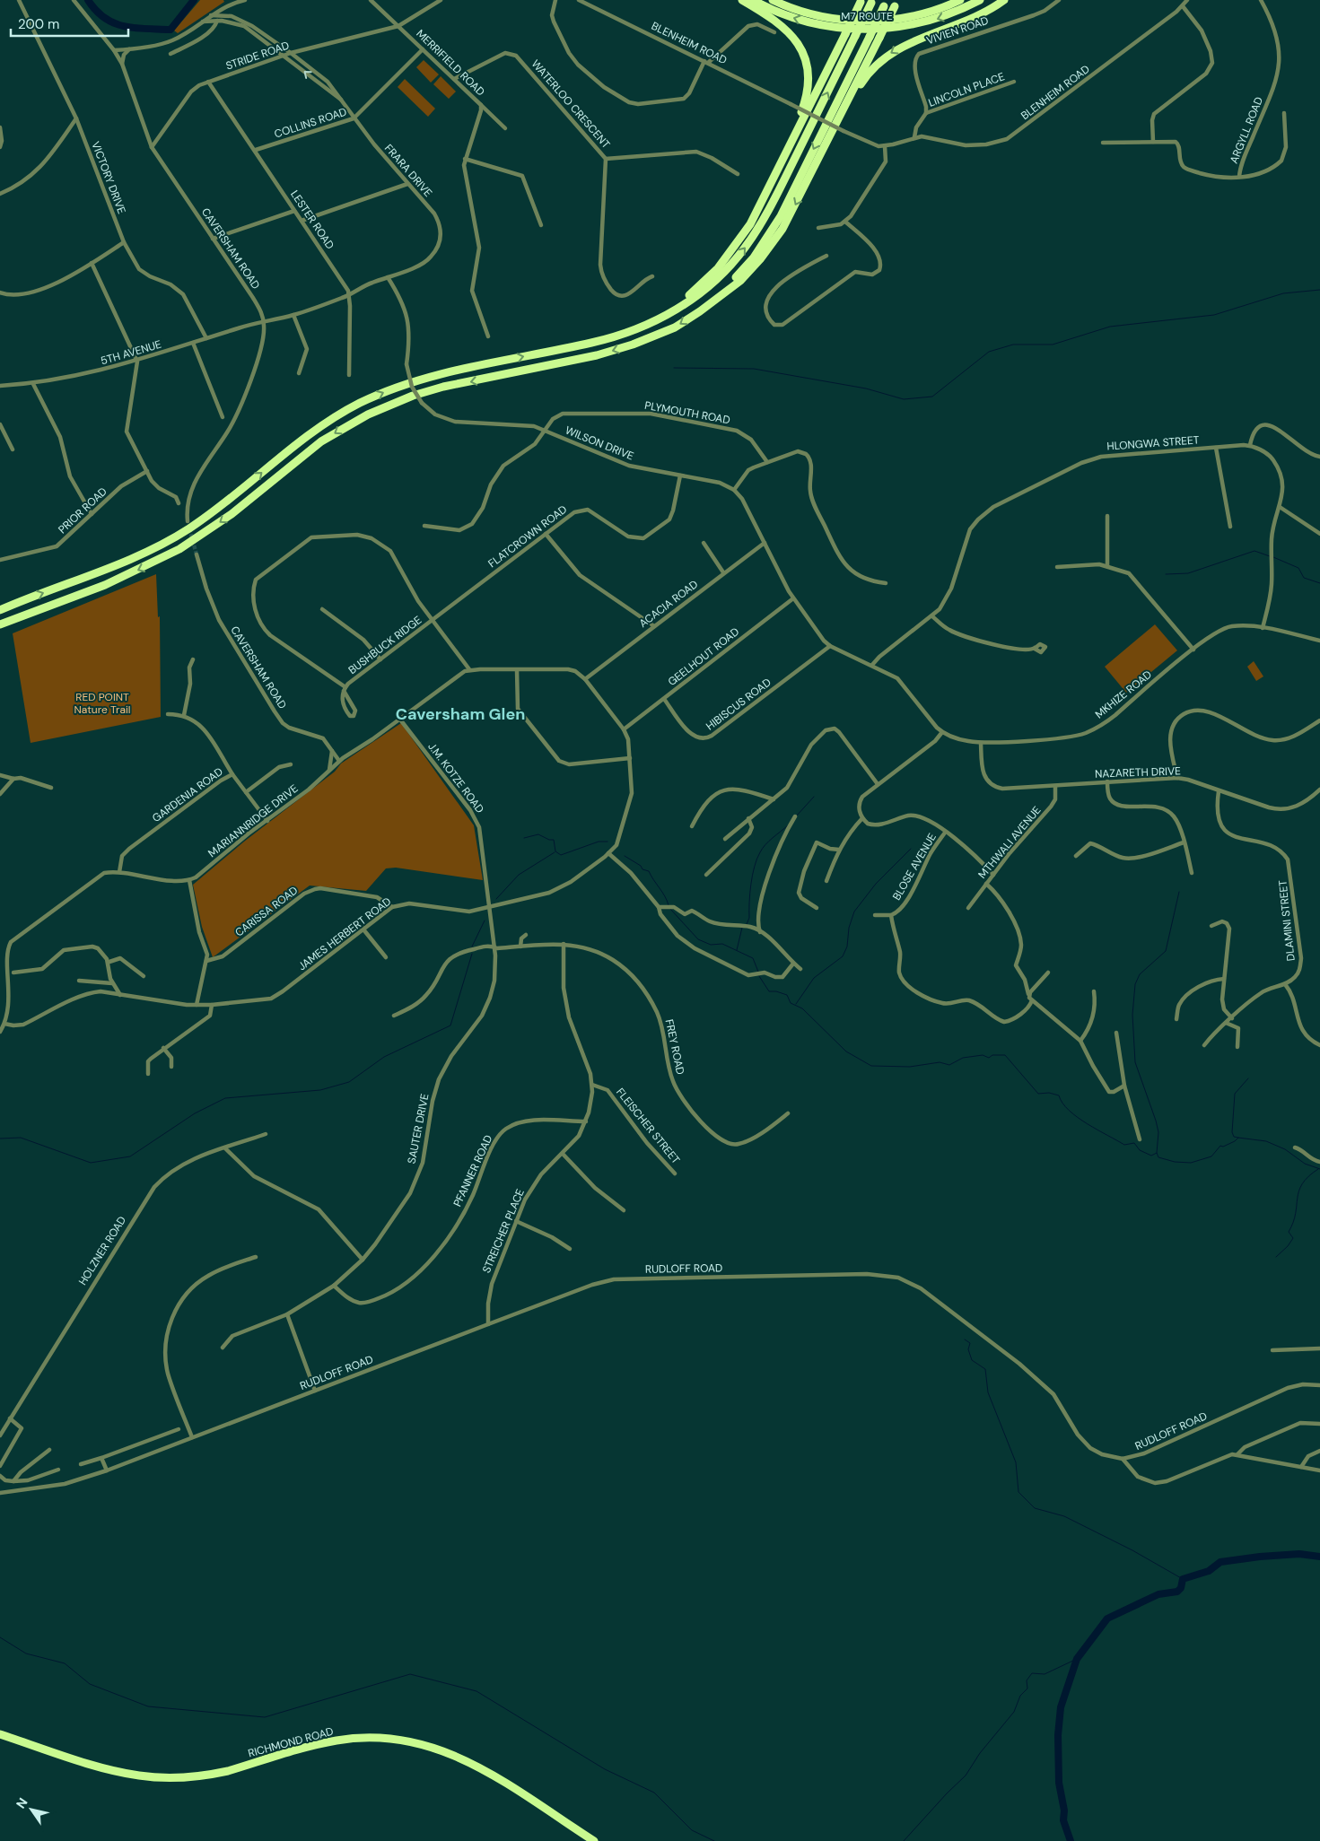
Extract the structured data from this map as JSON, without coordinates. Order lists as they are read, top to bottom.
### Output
{
  "streets": {
    "highway": ["M7 ROUTE", "RICHMOND ROAD"],
    "street": [
      "VIVIEN ROAD",
      "BLENHEIM ROAD",
      "STRIDE ROAD",
      "MERRIFIELD ROAD",
      "LINCOLN PLACE",
      "WATERLOO CRESCENT",
      "COLLINS ROAD",
      "ARGYLL ROAD",
      "FRARA DRIVE",
      "VICTORY DRIVE",
      "LESTER ROAD",
      "CAVERSHAM ROAD",
      "5TH AVENUE",
      "PLYMOUTH ROAD",
      "WILSON DRIVE",
      "HLONGWA STREET",
      "PRIOR ROAD",
      "FLATCROWN ROAD",
      "ACACIA ROAD",
      "BUSHBUCK RIDGE",
      "GEELHOUT ROAD",
      "MKHIZE ROAD",
      "HIBISCUS ROAD",
      "NAZARETH DRIVE",
      "J.M. KOTZE ROAD",
      "GARDENIA ROAD",
      "MARIANNRIDGE DRIVE",
      "MTHWALI AVENUE",
      "BLOSE AVENUE",
      "CARISSA ROAD",
      "DLAMINI STREET",
      "JAMES HERBERT ROAD",
      "FREY ROAD",
      "FLEISCHER STREET",
      "SAUTER DRIVE",
      "PFANNER ROAD",
      "STREICHER PLACE",
      "HOLZNER ROAD",
      "RUDLOFF ROAD"
    ]
  },
  "crossings": [
    ["VIVIEN ROAD", "LINCOLN PLACE"],
    ["BLENHEIM ROAD", "LINCOLN PLACE"],
    ["STRIDE ROAD", "MERRIFIELD ROAD"],
    ["STRIDE ROAD", "FRARA DRIVE"],
    ["STRIDE ROAD", "LESTER ROAD"],
    ["STRIDE ROAD", "CAVERSHAM ROAD"],
    ["MERRIFIELD ROAD", "WATERLOO CRESCENT"],
    ["MERRIFIELD ROAD", "COLLINS ROAD"],
    ["COLLINS ROAD", "FRARA DRIVE"],
    ["COLLINS ROAD", "LESTER ROAD"],
    ["FRARA DRIVE", "WILSON DRIVE"],
    ["VICTORY DRIVE", "5TH AVENUE"],
    ["LESTER ROAD", "5TH AVENUE"],
    ["CAVERSHAM ROAD", "5TH AVENUE"],
    ["CAVERSHAM ROAD", "MARIANNRIDGE DRIVE"],
    ["PLYMOUTH ROAD", "WILSON DRIVE"],
    ["WILSON DRIVE", "FLATCROWN ROAD"],
    ["FLATCROWN ROAD", "BUSHBUCK RIDGE"],
    ["ACACIA ROAD", "JAMES HERBERT ROAD"],
    ["BUSHBUCK RIDGE", "MARIANNRIDGE DRIVE"],
    ["GEELHOUT ROAD", "HIBISCUS ROAD"],
    ["GEELHOUT ROAD", "JAMES HERBERT ROAD"],
    ["MKHIZE ROAD", "NAZARETH DRIVE"],
    ["NAZARETH DRIVE", "MTHWALI AVENUE"],
    ["NAZARETH DRIVE", "DLAMINI STREET"],
    ["J.M. KOTZE ROAD", "MARIANNRIDGE DRIVE"],
    ["J.M. KOTZE ROAD", "JAMES HERBERT ROAD"],
    ["J.M. KOTZE ROAD", "SAUTER DRIVE"],
    ["GARDENIA ROAD", "MARIANNRIDGE DRIVE"],
    ["CARISSA ROAD", "JAMES HERBERT ROAD"],
    ["JAMES HERBERT ROAD", "SAUTER DRIVE"],
    ["FREY ROAD", "SAUTER DRIVE"],
    ["FLEISCHER STREET", "STREICHER PLACE"],
    ["SAUTER DRIVE", "PFANNER ROAD"],
    ["PFANNER ROAD", "STREICHER PLACE"],
    ["STREICHER PLACE", "RUDLOFF ROAD"]
  ],
  "districts": ["Caversham Glen"],
  "parks": ["RED POINT Nature Trail"],
  "scale_bar": "200 m",
  "north": "top left"
}
